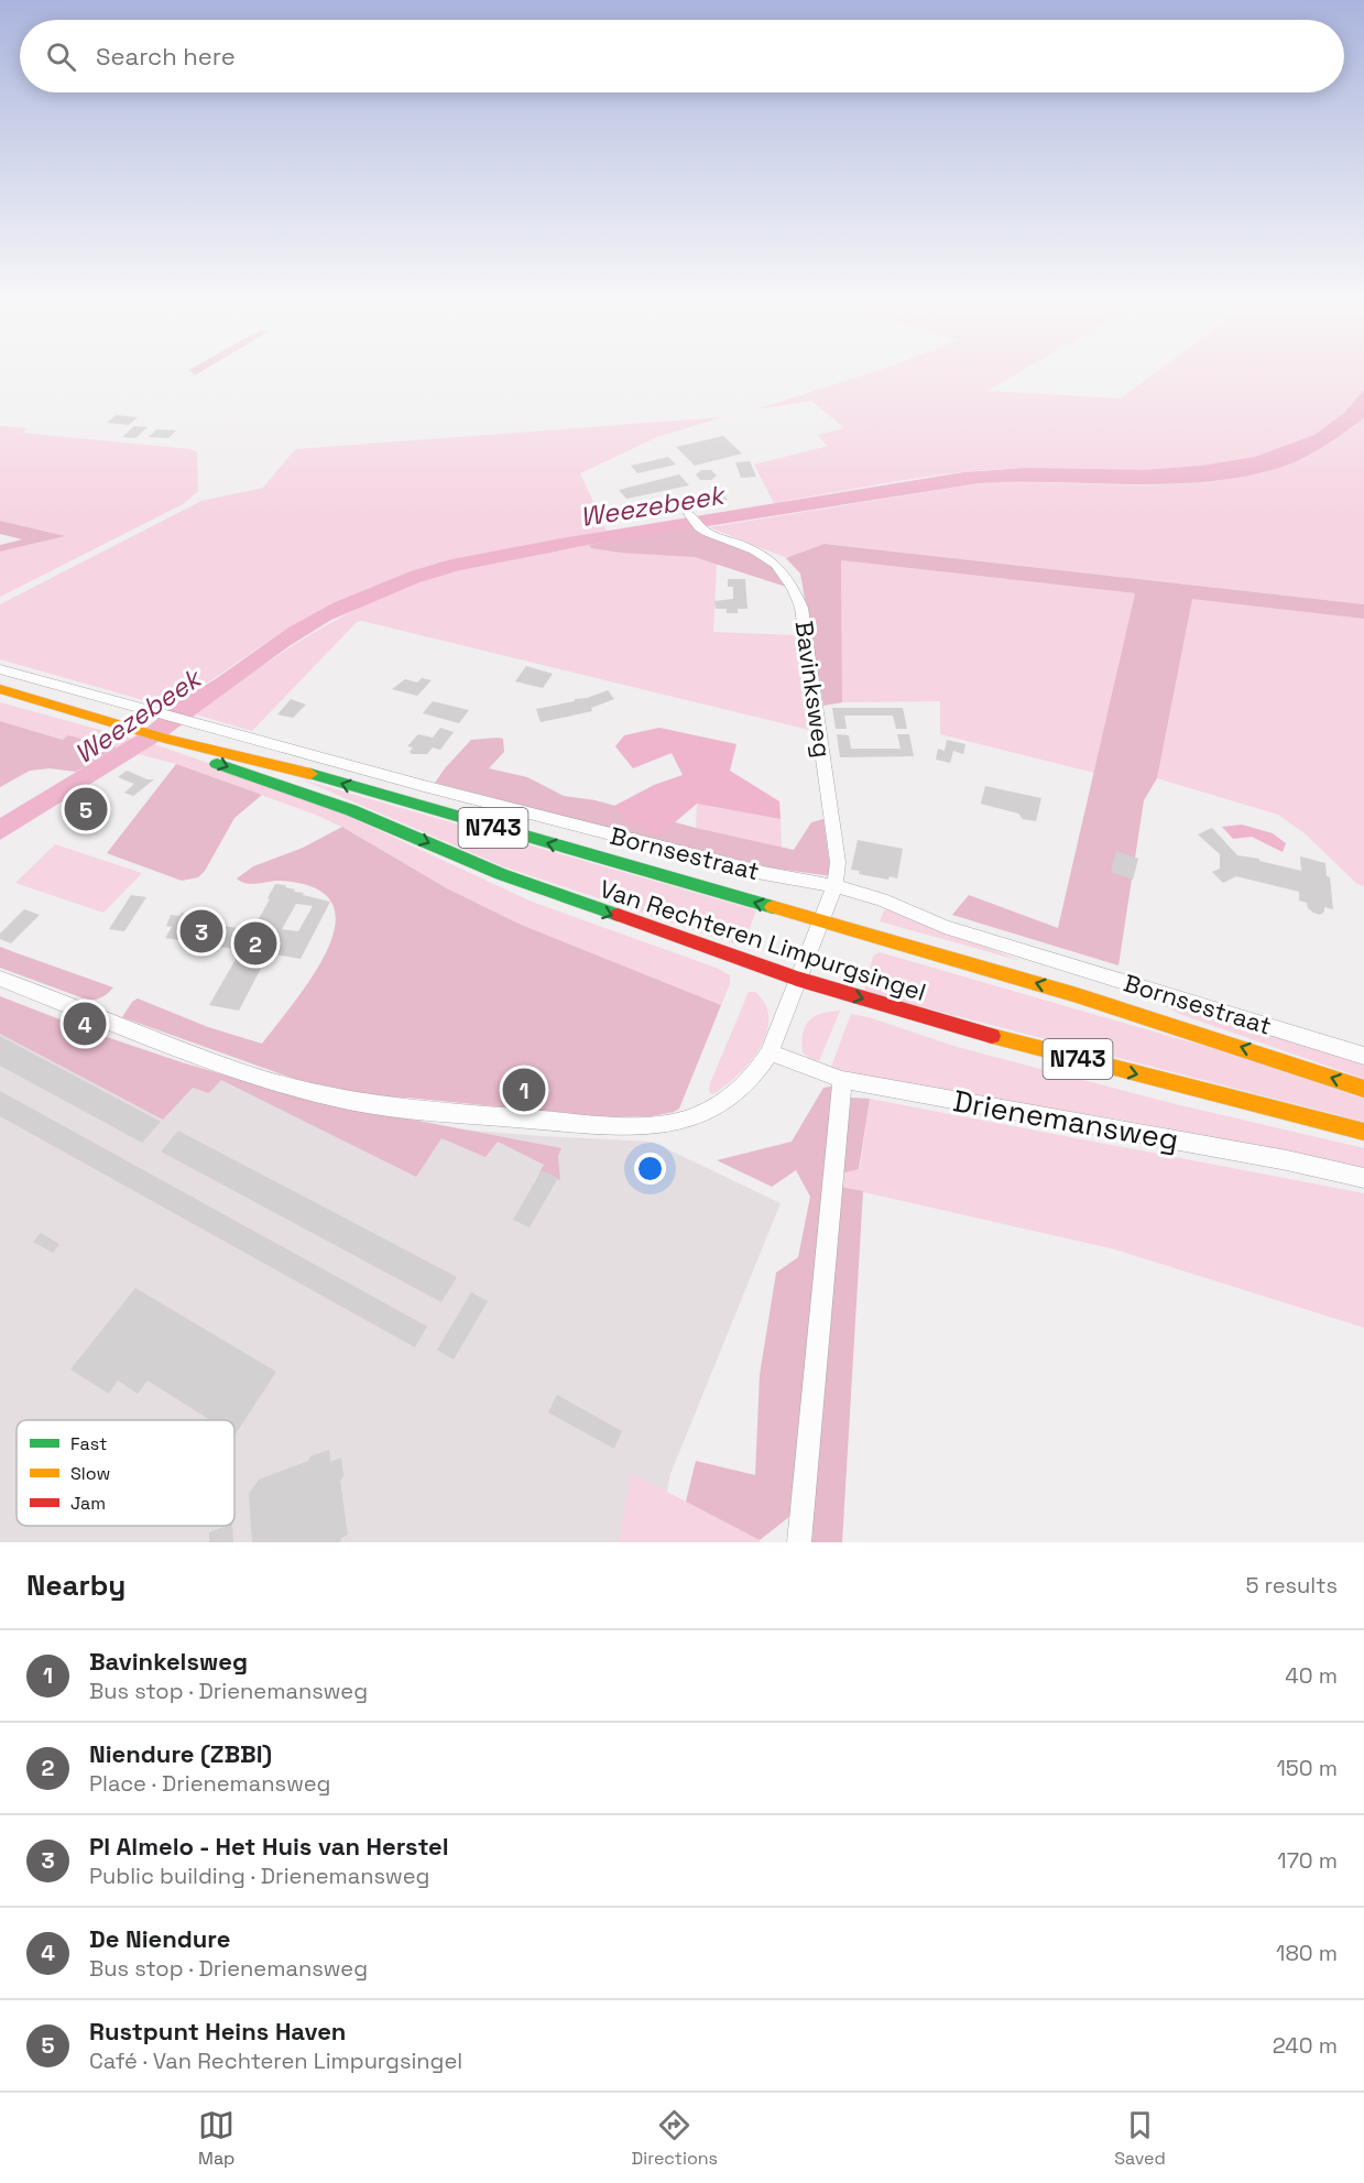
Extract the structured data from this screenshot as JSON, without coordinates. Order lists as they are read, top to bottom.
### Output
{
  "streets": {
    "main road": ["N743", "Van Rechteren Limpurgsingel"],
    "street": ["Bavinksweg", "Bornsestraat", "Drienemansweg"]
  },
  "crossings": [
    ["Bavinksweg", "Bornsestraat"],
    ["Bavinksweg", "Van Rechteren Limpurgsingel"]
  ],
  "water": ["Weezebeek"],
  "legend": ["Fast", "Slow", "Jam"],
  "page": {
    "search": "Search here",
    "pins": [
      "5",
      "3",
      "2",
      "4",
      "1"
    ],
    "heading": ["Nearby", "5 results"],
    "list": [
      {
        "mark": "1",
        "name": "Bavinkelsweg",
        "note": "Bus stop · Drienemansweg",
        "value": "40 m"
      },
      {
        "mark": "2",
        "name": "Niendure (ZBBI)",
        "note": "Place · Drienemansweg",
        "value": "150 m"
      },
      {
        "mark": "3",
        "name": "PI Almelo - Het Huis van Herstel",
        "note": "Public building · Drienemansweg",
        "value": "170 m"
      },
      {
        "mark": "4",
        "name": "De Niendure",
        "note": "Bus stop · Drienemansweg",
        "value": "180 m"
      },
      {
        "mark": "5",
        "name": "Rustpunt Heins Haven",
        "note": "Café · Van Rechteren Limpurgsingel",
        "value": "240 m"
      }
    ],
    "nav": ["Map", "Directions", "Saved"]
  }
}
